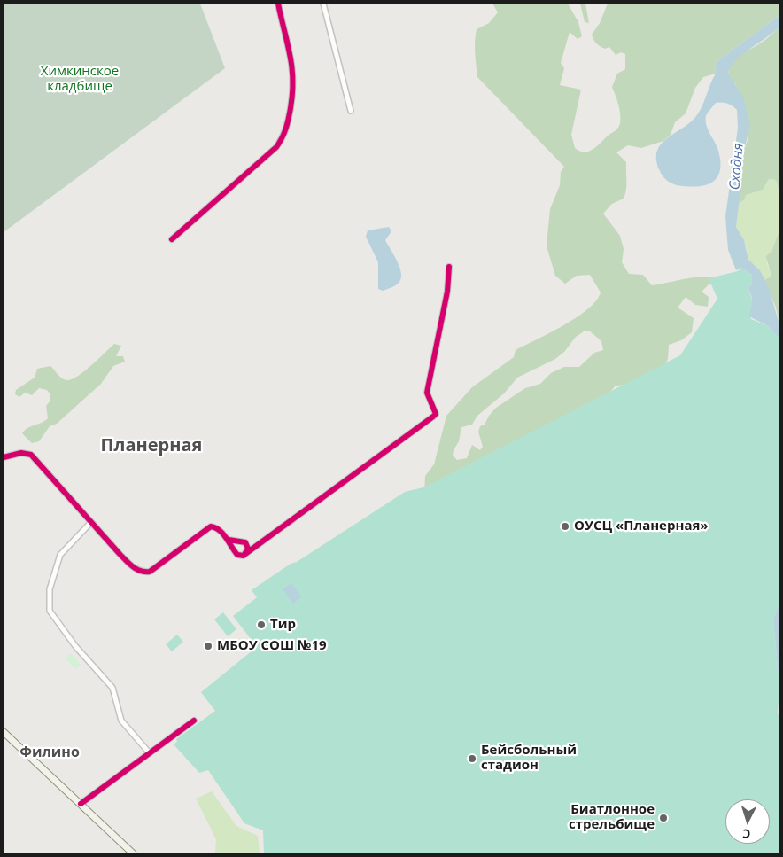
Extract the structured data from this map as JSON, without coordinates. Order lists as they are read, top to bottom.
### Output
{
  "districts": ["Планерная", "Филино"],
  "water": ["Сходня"],
  "parks": ["Химкинское кладбище"],
  "places": [
    "ОУСЦ «Планерная»",
    "Тир",
    "МБОУ СОШ №19",
    "Бейсбольный стадион",
    "Биатлонное стрельбище"
  ],
  "north": "bottom"
}
